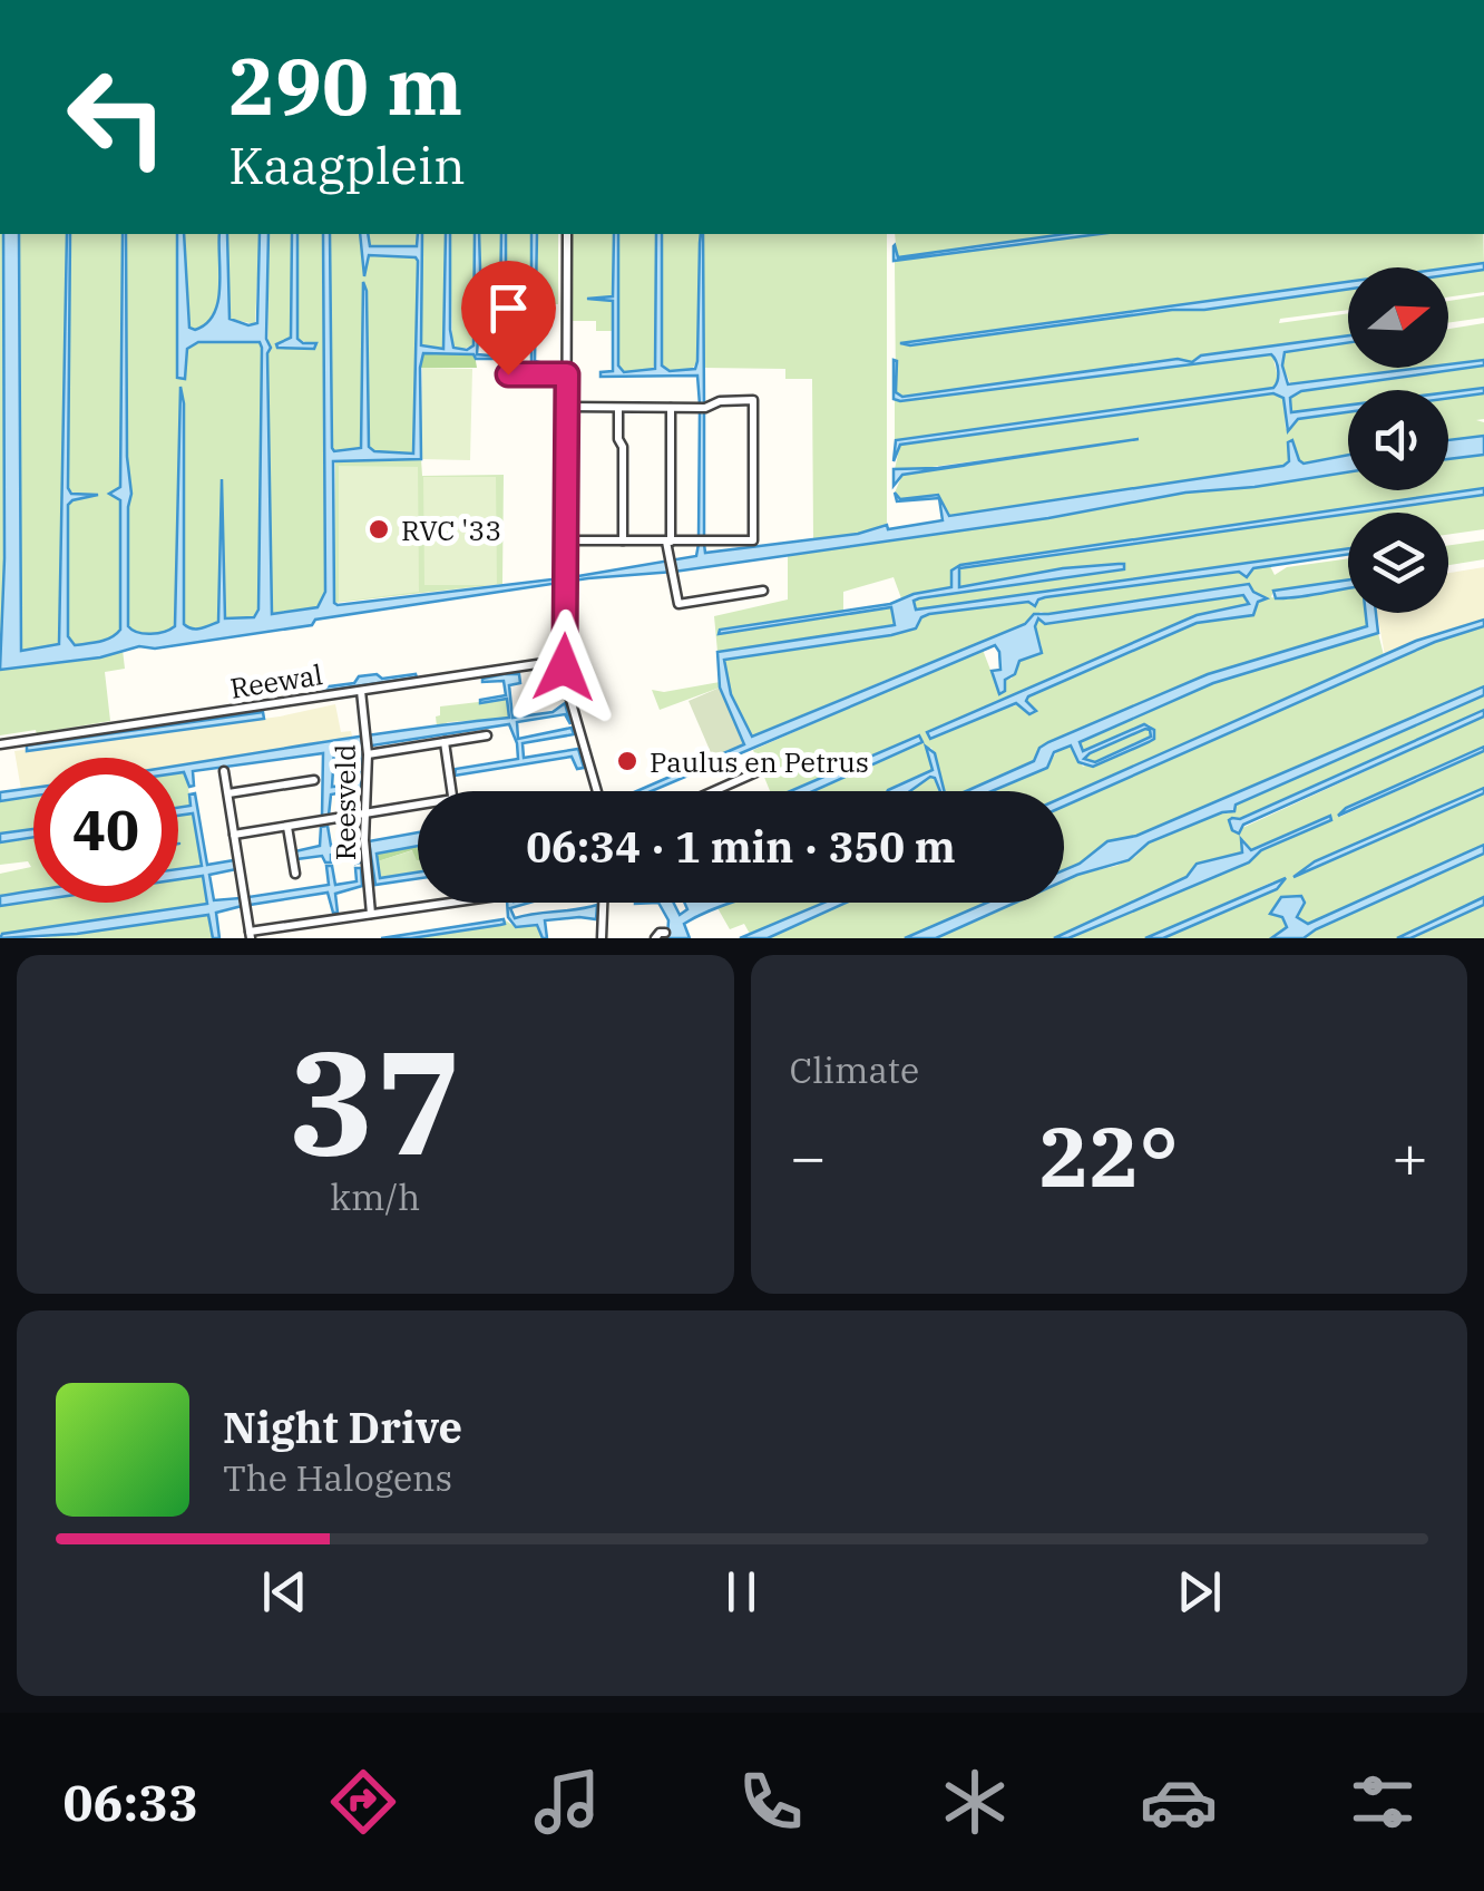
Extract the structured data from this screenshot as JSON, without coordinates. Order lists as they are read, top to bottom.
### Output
{
  "streets": {
    "street": ["Reewal", "Reesveld"]
  },
  "crossings": [
    ["Reewal", "Reesveld"]
  ],
  "places": ["RVC '33", "Paulus en Petrus"],
  "north": "right",
  "page": {
    "turn": ["290 m", "Kaagplein"],
    "limit": "40",
    "trip": "06:34 · 1 min · 350 m",
    "tile": [
      ["37", "km/h"],
      "Climate"
    ],
    "heat": ["−", "22°", "+"],
    "song": ["Night Drive", "The Halogens"],
    "tabs": "06:33"
  }
}
